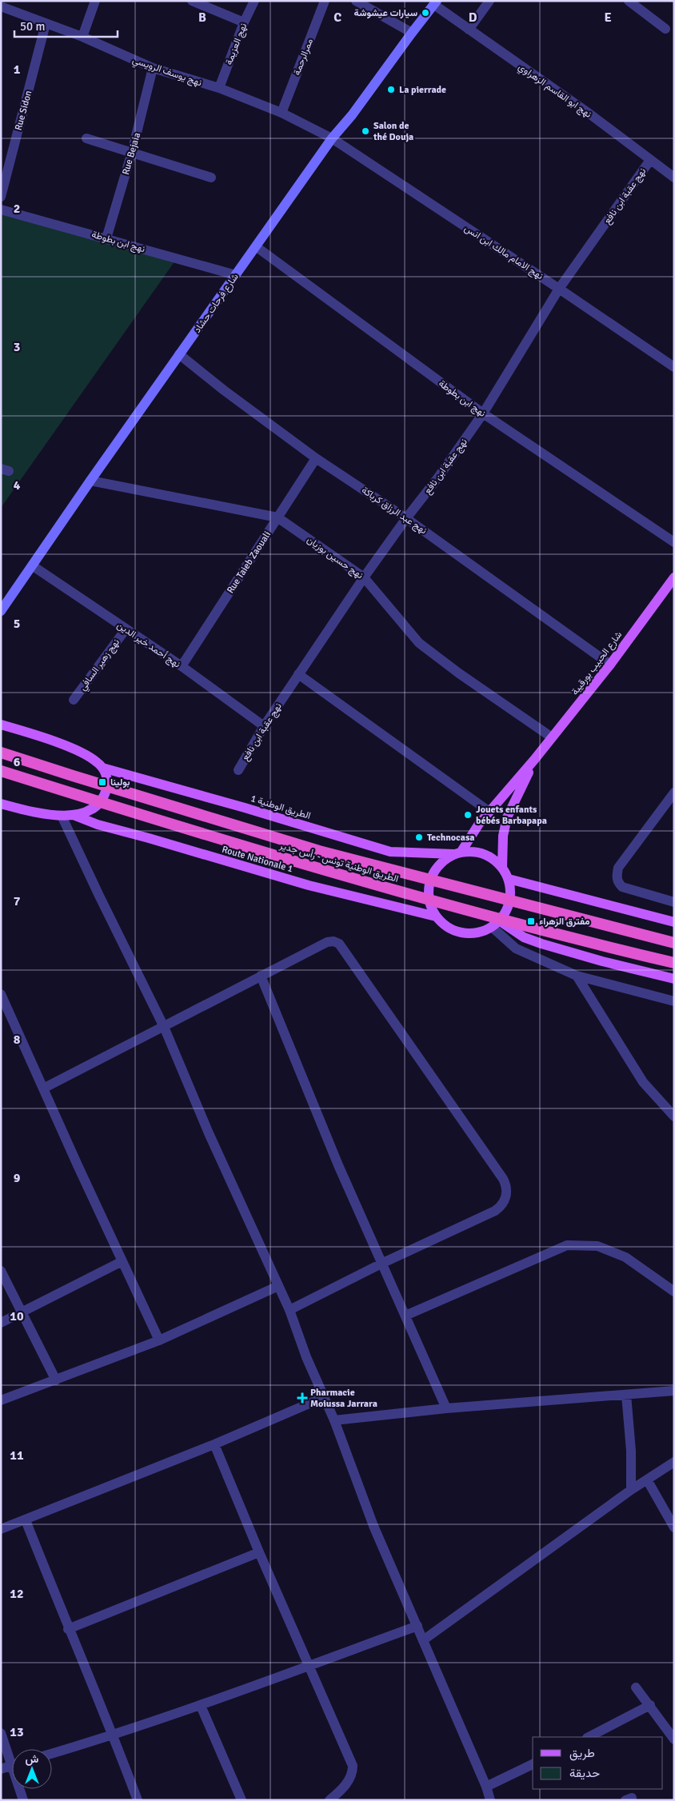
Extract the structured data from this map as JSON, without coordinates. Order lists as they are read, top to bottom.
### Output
{
  "streets": {
    "highway": ["الطريق الوطنية تونس - رأس جدير"],
    "main road": [
      "شارع فرحات حشاد",
      "شارع الحبيب بورقيبة",
      "الطريق الوطنية 1",
      "Route Nationale 1"
    ],
    "street": [
      "نهج العزيمة",
      "ممرالرحمة",
      "نهج يوسف الرويسي",
      "نهج ابو القاسم الزهراوي",
      "Rue Sidon",
      "Rue Bejaia",
      "نهج عقبة ابن نافع",
      "نهج ابن بطوطة",
      "نهج الامام مالك ابن انس",
      "نهج عبد الرزاق كرباكة",
      "نهج حسين بوزيان",
      "Rue Taieb Zaouali",
      "نهج أحمد خير الدين",
      "نهج زهير السافي"
    ]
  },
  "crossings": [
    ["نهج العزيمة", "نهج يوسف الرويسي"],
    ["ممرالرحمة", "نهج يوسف الرويسي"],
    ["نهج يوسف الرويسي", "Rue Sidon"],
    ["نهج يوسف الرويسي", "Rue Bejaia"],
    ["نهج يوسف الرويسي", "نهج الامام مالك ابن انس"],
    ["نهج يوسف الرويسي", "شارع فرحات حشاد"],
    ["نهج ابو القاسم الزهراوي", "نهج عقبة ابن نافع"],
    ["نهج ابو القاسم الزهراوي", "شارع فرحات حشاد"],
    ["Rue Bejaia", "نهج ابن بطوطة"],
    ["نهج عقبة ابن نافع", "نهج ابن بطوطة"],
    ["نهج عقبة ابن نافع", "نهج الامام مالك ابن انس"],
    ["نهج عقبة ابن نافع", "نهج عبد الرزاق كرباكة"],
    ["نهج عقبة ابن نافع", "نهج حسين بوزيان"],
    ["نهج عقبة ابن نافع", "نهج أحمد خير الدين"],
    ["نهج ابن بطوطة", "شارع فرحات حشاد"],
    ["نهج الامام مالك ابن انس", "شارع فرحات حشاد"],
    ["شارع فرحات حشاد", "نهج عبد الرزاق كرباكة"],
    ["شارع فرحات حشاد", "نهج حسين بوزيان"],
    ["شارع فرحات حشاد", "نهج أحمد خير الدين"],
    ["نهج عبد الرزاق كرباكة", "Rue Taieb Zaouali"],
    ["نهج عبد الرزاق كرباكة", "شارع الحبيب بورقيبة"],
    ["نهج حسين بوزيان", "Rue Taieb Zaouali"],
    ["نهج حسين بوزيان", "شارع الحبيب بورقيبة"],
    ["Rue Taieb Zaouali", "نهج أحمد خير الدين"],
    ["نهج أحمد خير الدين", "نهج زهير السافي"],
    ["الطريق الوطنية 1", "Route Nationale 1"]
  ],
  "places": {
    "other": [
      "سيارات عيشوشة",
      "La pierrade",
      "Salon de thé Douja",
      "Jouets enfants bébés Barbapapa",
      "Technocasa"
    ],
    "transit": ["بولينا", "مفترق الزهراء"],
    "health": ["Pharmacie Moiussa Jarrara"]
  },
  "legend": ["طريق", "حديقة"],
  "scale_bar": "50 m",
  "north": "top",
  "grid": {
    "columns": [
      "B",
      "C",
      "D",
      "E"
    ],
    "rows": [
      "1",
      "2",
      "3",
      "4",
      "5",
      "6",
      "7",
      "8",
      "9",
      "10",
      "11",
      "12",
      "13"
    ]
  }
}
